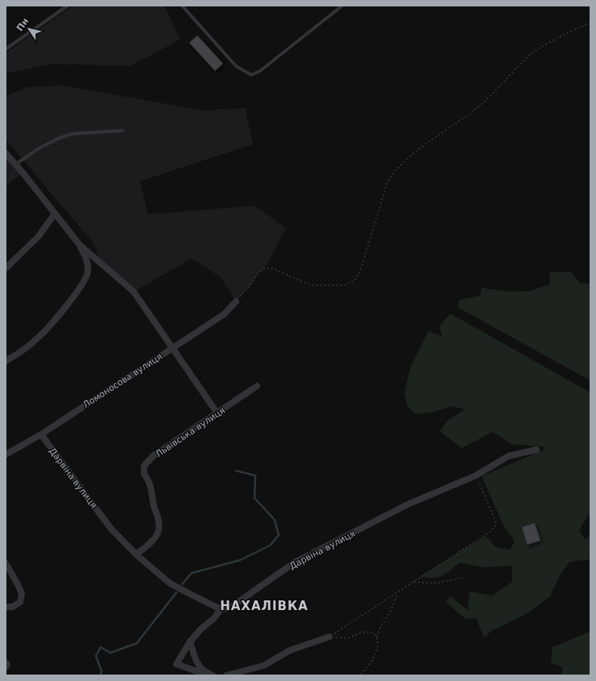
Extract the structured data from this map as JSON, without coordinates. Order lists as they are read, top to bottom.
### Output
{
  "streets": {
    "street": ["Ломоносова вулиця", "Львівська вулиця", "Дарвіна вулиця"]
  },
  "crossings": [
    ["Ломоносова вулиця", "Дарвіна вулиця"],
    ["Львівська вулиця", "Дарвіна вулиця"]
  ],
  "districts": ["НАХАЛІВКА"],
  "north": "top left"
}
